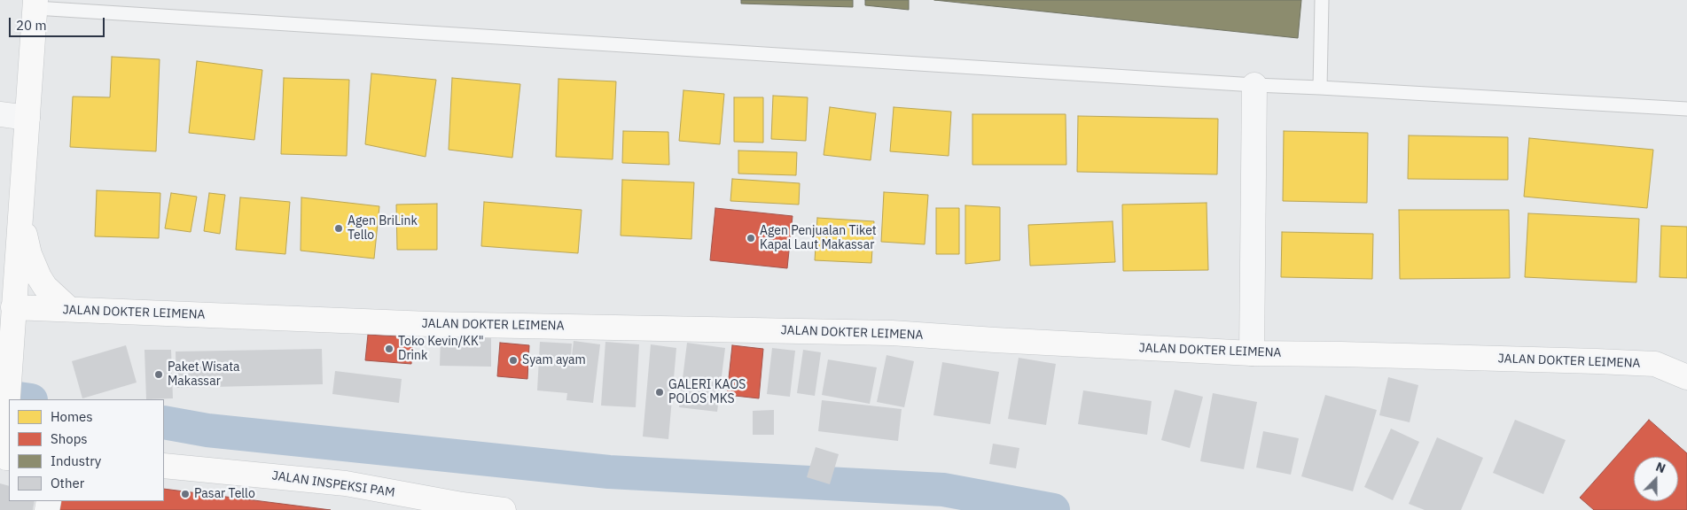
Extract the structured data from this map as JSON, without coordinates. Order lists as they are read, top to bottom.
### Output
{
  "streets": {
    "main road": ["JALAN DOKTER LEIMENA", "JALAN INSPEKSI PAM"]
  },
  "places": [
    "Agen BriLink Tello",
    "Agen Penjualan Tiket Kapal Laut Makassar",
    "Toko Kevin/KK\" Drink",
    "Syam ayam",
    "Paket Wisata Makassar",
    "GALERI KAOS POLOS MKS",
    "Pasar Tello"
  ],
  "legend": [
    "Homes",
    "Shops",
    "Industry",
    "Other"
  ],
  "scale_bar": "20 m",
  "north": "top"
}
